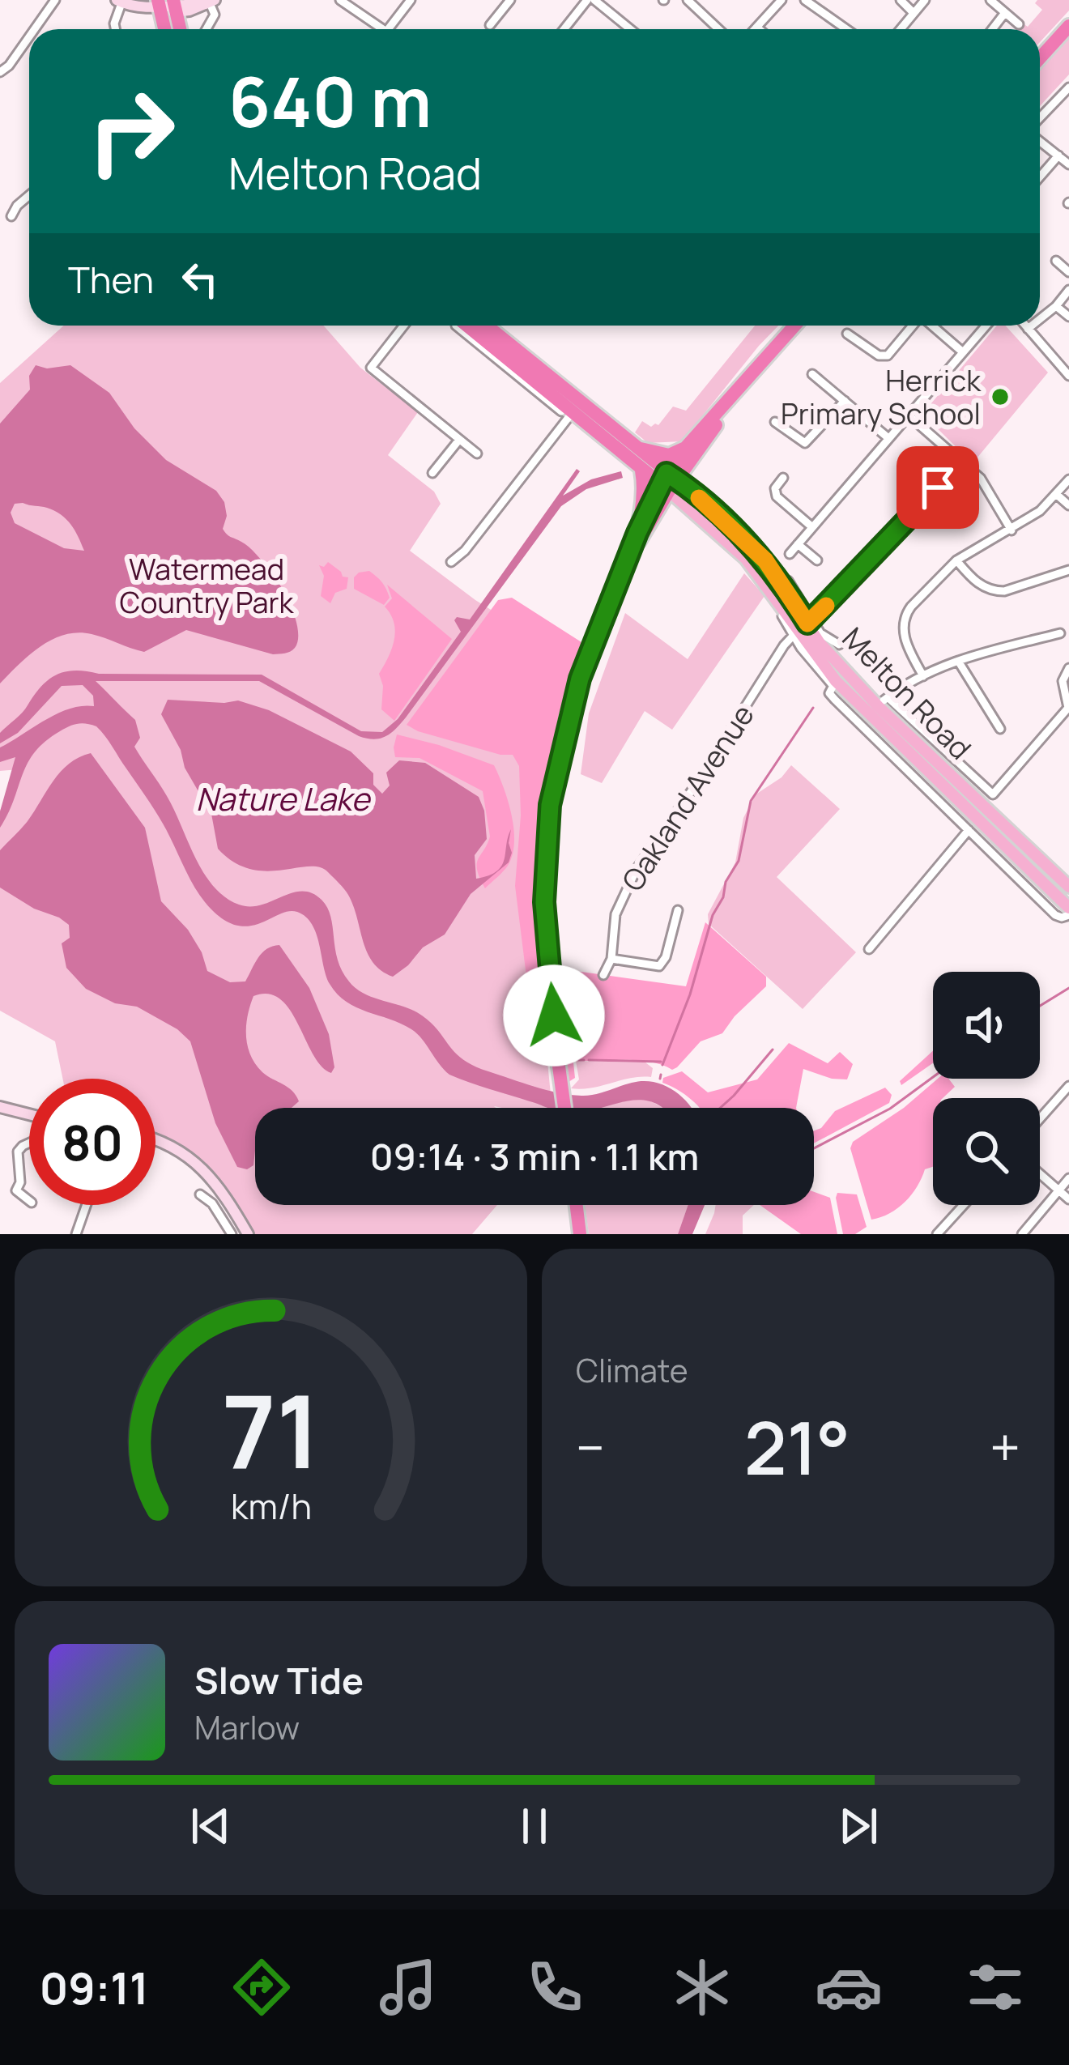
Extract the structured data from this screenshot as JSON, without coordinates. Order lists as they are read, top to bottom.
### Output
{
  "streets": {
    "highway": ["Melton Road"],
    "street": ["Oakland Avenue"]
  },
  "crossings": [
    ["Melton Road", "Oakland Avenue"]
  ],
  "water": ["Nature Lake"],
  "parks": ["Watermead Country Park"],
  "places": ["Herrick Primary School"],
  "page": {
    "turn": ["640 m", "Melton Road"],
    "then": "Then",
    "limit": "80",
    "trip": "09:14 · 3 min · 1.1 km",
    "tile": "Climate",
    "heat": ["−", "21°", "+"],
    "song": ["Slow Tide", "Marlow"],
    "tabs": "09:11",
    "gauge": ["71", "km/h"]
  }
}
